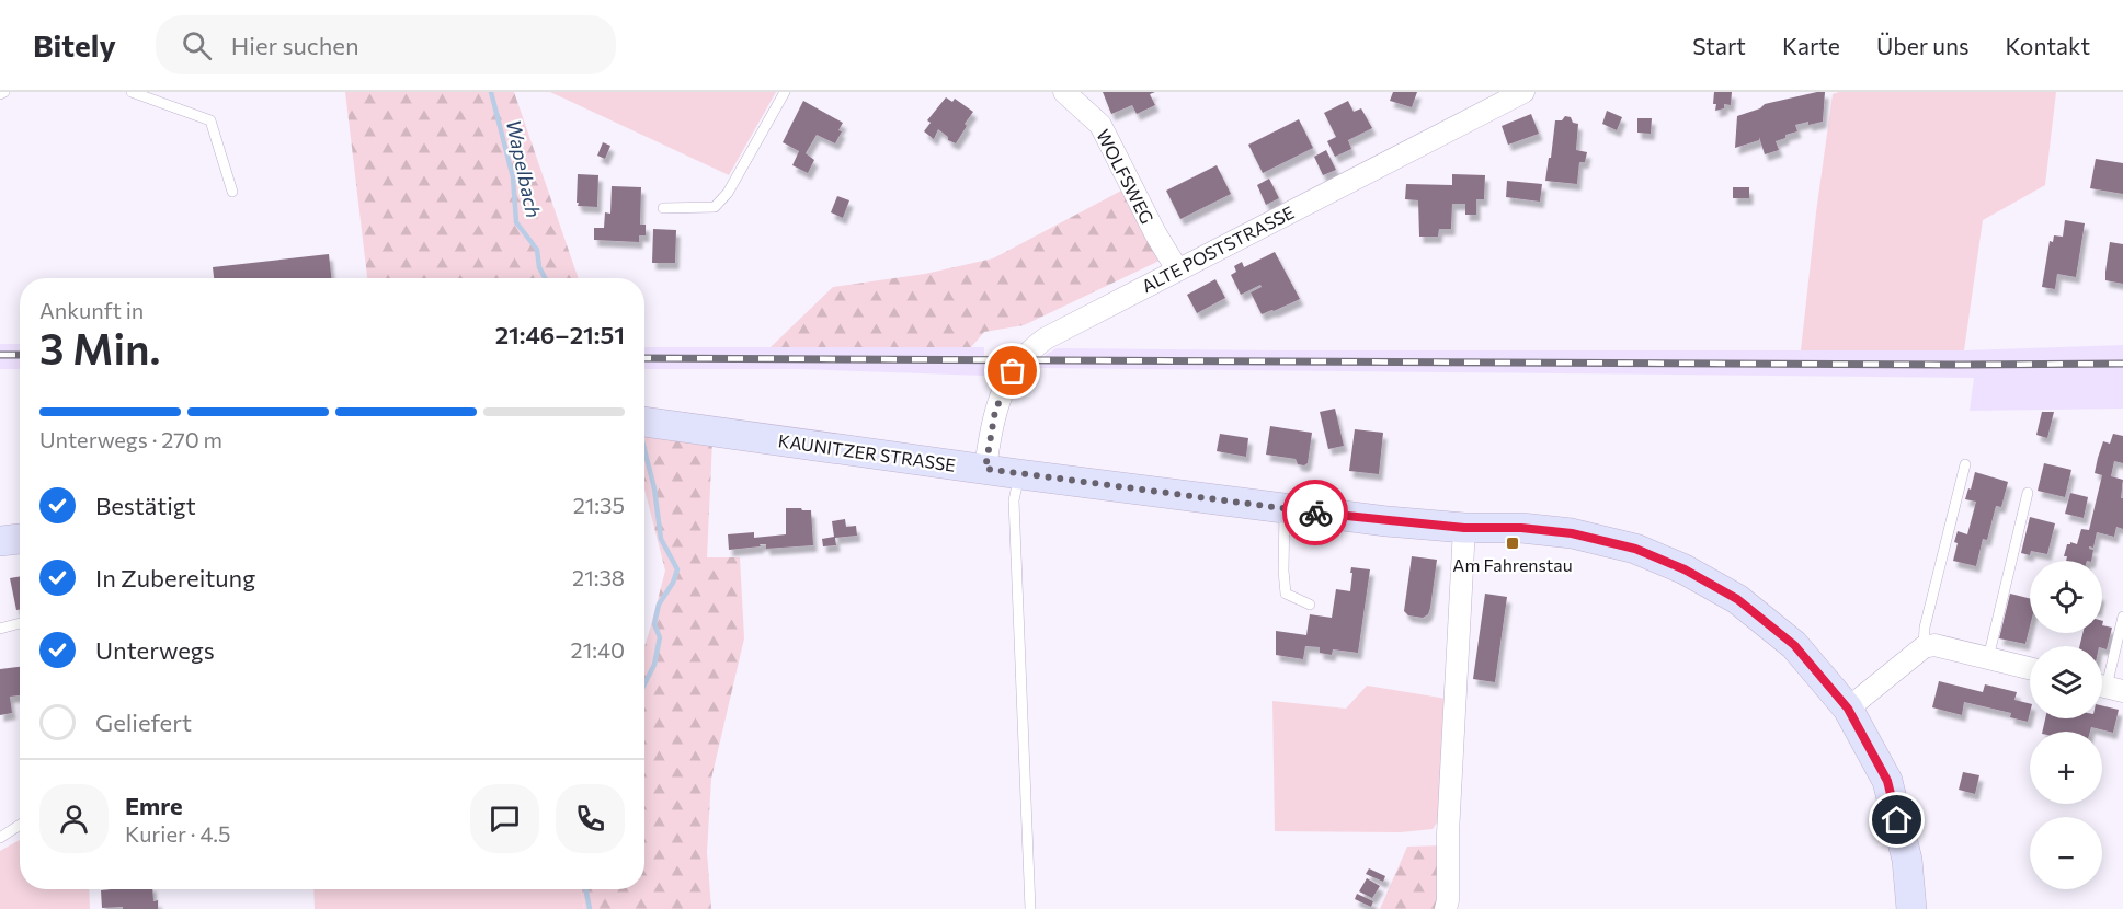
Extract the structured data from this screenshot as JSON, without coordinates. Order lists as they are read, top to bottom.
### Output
{
  "streets": {
    "street": ["WOLFSWEG", "ALTE POSTSTRASSE", "KAUNITZER STRASSE"]
  },
  "crossings": [
    ["WOLFSWEG", "ALTE POSTSTRASSE"],
    ["ALTE POSTSTRASSE", "KAUNITZER STRASSE"]
  ],
  "water": ["Wapelbach"],
  "places": {
    "transit": ["Am Fahrenstau"]
  },
  "page": {
    "header": "Bitely",
    "search": "Hier suchen",
    "nav": [
      "Start",
      "Karte",
      "Über uns",
      "Kontakt"
    ],
    "heading": ["3 Min.", "Ankunft in", "21:46–21:51"],
    "panel": ["Emre", "Kurier · 4.5"],
    "bar": "Unterwegs · 270 m",
    "list": [
      ["Bestätigt", "21:35"],
      ["In Zubereitung", "21:38"],
      ["Unterwegs", "21:40"],
      "Geliefert"
    ],
    "map_buttons": ["+", "−"]
  }
}
